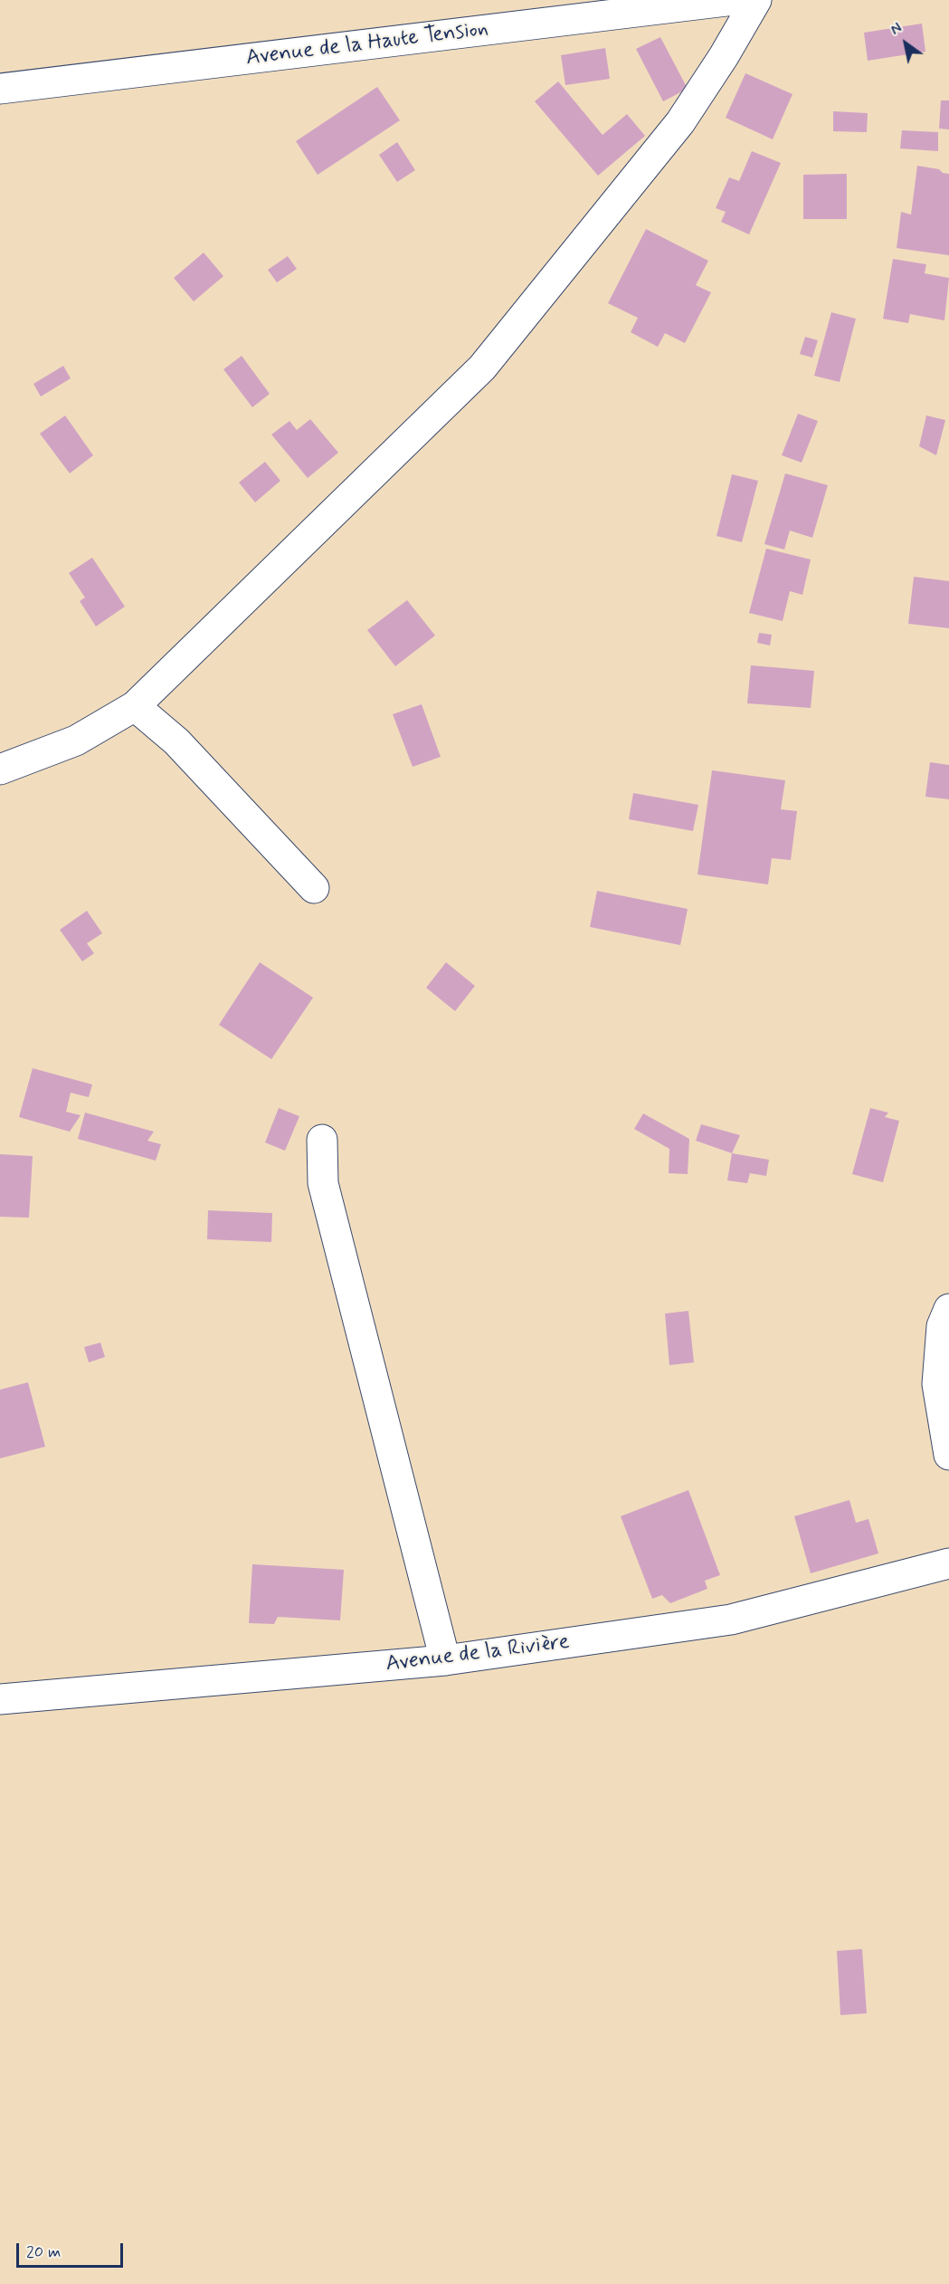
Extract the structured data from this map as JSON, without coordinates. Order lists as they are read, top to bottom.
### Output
{
  "streets": {
    "street": ["Avenue de la Haute Tension", "Avenue de la Rivière"]
  },
  "scale_bar": "20 m",
  "north": "top left"
}
